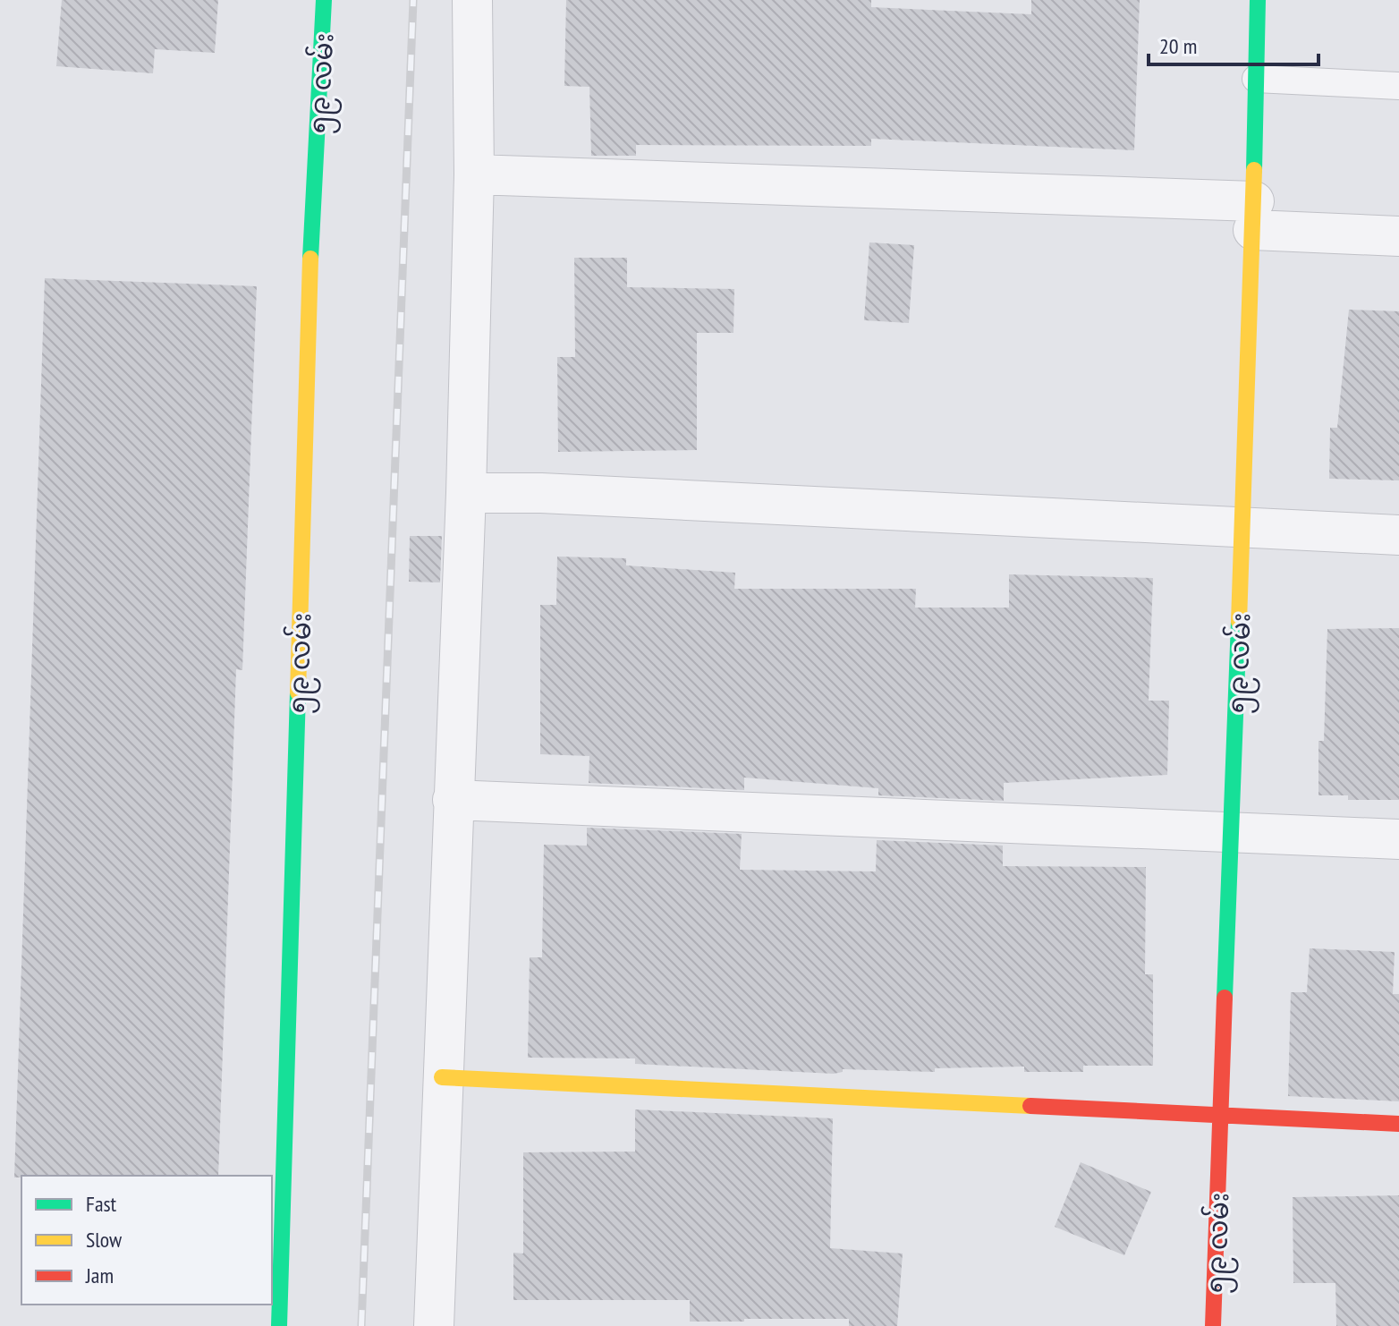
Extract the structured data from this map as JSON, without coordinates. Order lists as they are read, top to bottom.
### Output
{
  "streets": {
    "street": ["၅၉ လမ်း"]
  },
  "legend": ["Fast", "Slow", "Jam"],
  "scale_bar": "20 m"
}
